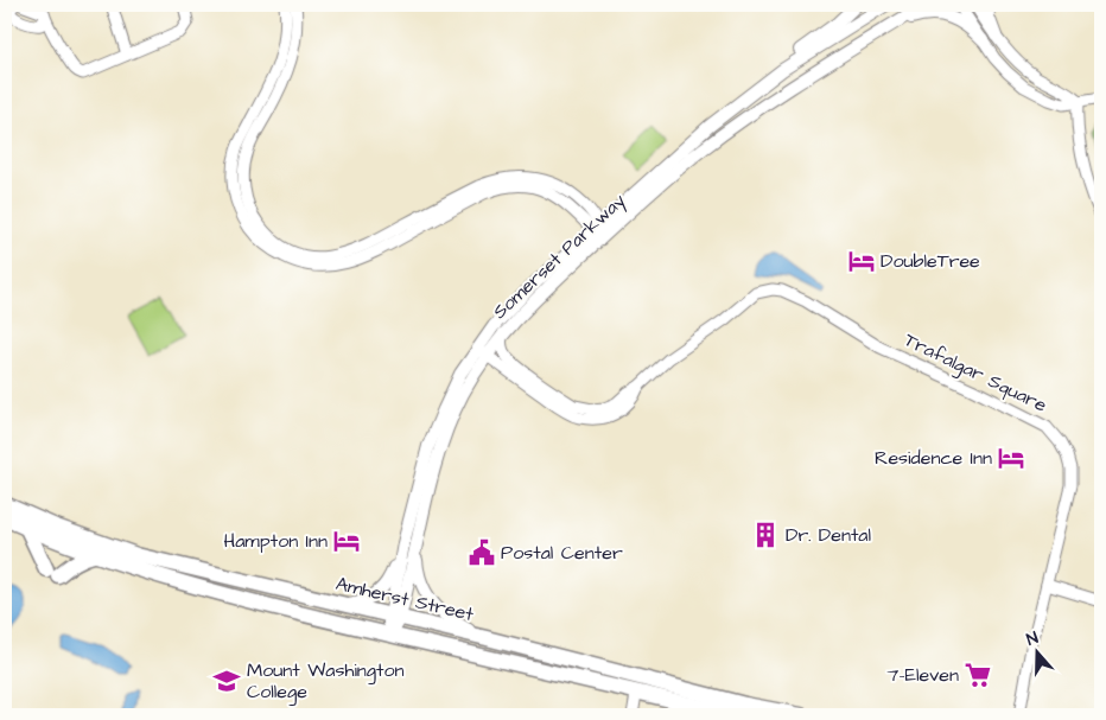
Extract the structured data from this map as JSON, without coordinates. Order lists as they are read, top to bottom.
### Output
{
  "streets": {
    "highway": ["Amherst Street"],
    "main road": ["Somerset Parkway"],
    "street": ["Trafalgar Square"]
  },
  "crossings": [
    ["Somerset Parkway", "Trafalgar Square"],
    ["Somerset Parkway", "Amherst Street"]
  ],
  "places": {
    "hotel": ["DoubleTree", "Residence Inn", "Hampton Inn"],
    "building": ["Dr. Dental"],
    "public building": ["Postal Center"],
    "supermarket": ["7-Eleven"],
    "school or university": ["Mount Washington College"]
  },
  "north": "top"
}
